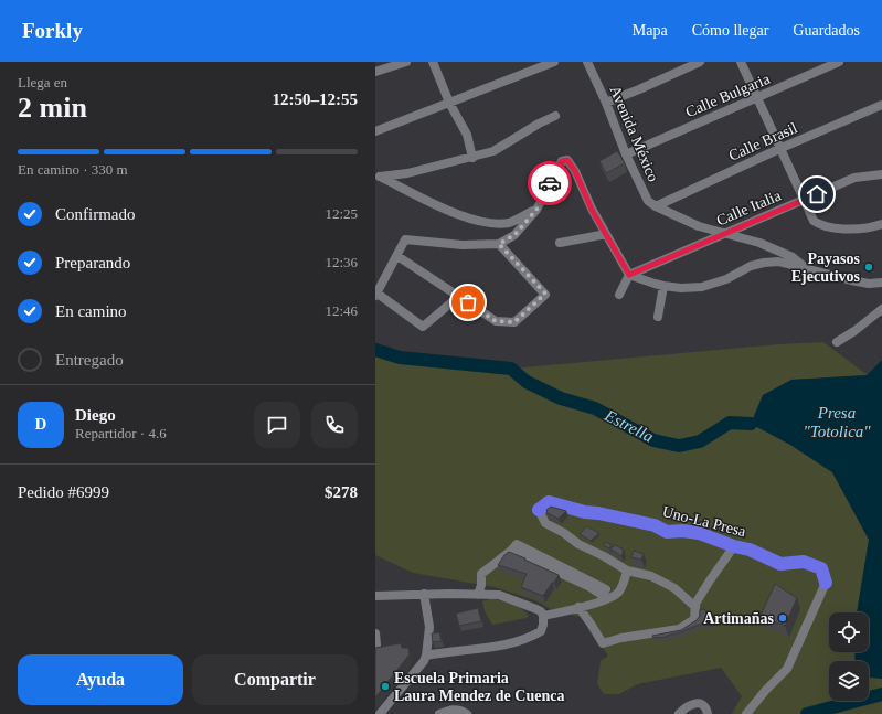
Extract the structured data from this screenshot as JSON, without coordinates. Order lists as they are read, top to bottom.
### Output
{
  "streets": {
    "highway": ["Uno-La Presa"],
    "street": [
      "Calle Bulgaria",
      "Avenida México",
      "Calle Brasil",
      "Calle Italia"
    ]
  },
  "crossings": [
    ["Calle Bulgaria", "Avenida México"],
    ["Avenida México", "Calle Brasil"],
    ["Avenida México", "Calle Italia"]
  ],
  "water": ["Presa \"Totolica\"", "Estrella"],
  "places": ["Payasos Ejecutivos", "Artimañas", "Escuela Primaria Laura Mendez de Cuenca"],
  "page": {
    "header": "Forkly",
    "nav": ["Mapa", "Cómo llegar", "Guardados"],
    "heading": ["2 min", "Llega en", "12:50–12:55"],
    "panel": [
      "Diego",
      "Repartidor · 4.6",
      "Pedido #6999",
      "$278"
    ],
    "bar": "En camino · 330 m",
    "list": [
      ["Confirmado", "12:25"],
      ["Preparando", "12:36"],
      ["En camino", "12:46"],
      "Entregado"
    ],
    "round": "D",
    "buttons": ["Ayuda", "Compartir"]
  }
}
